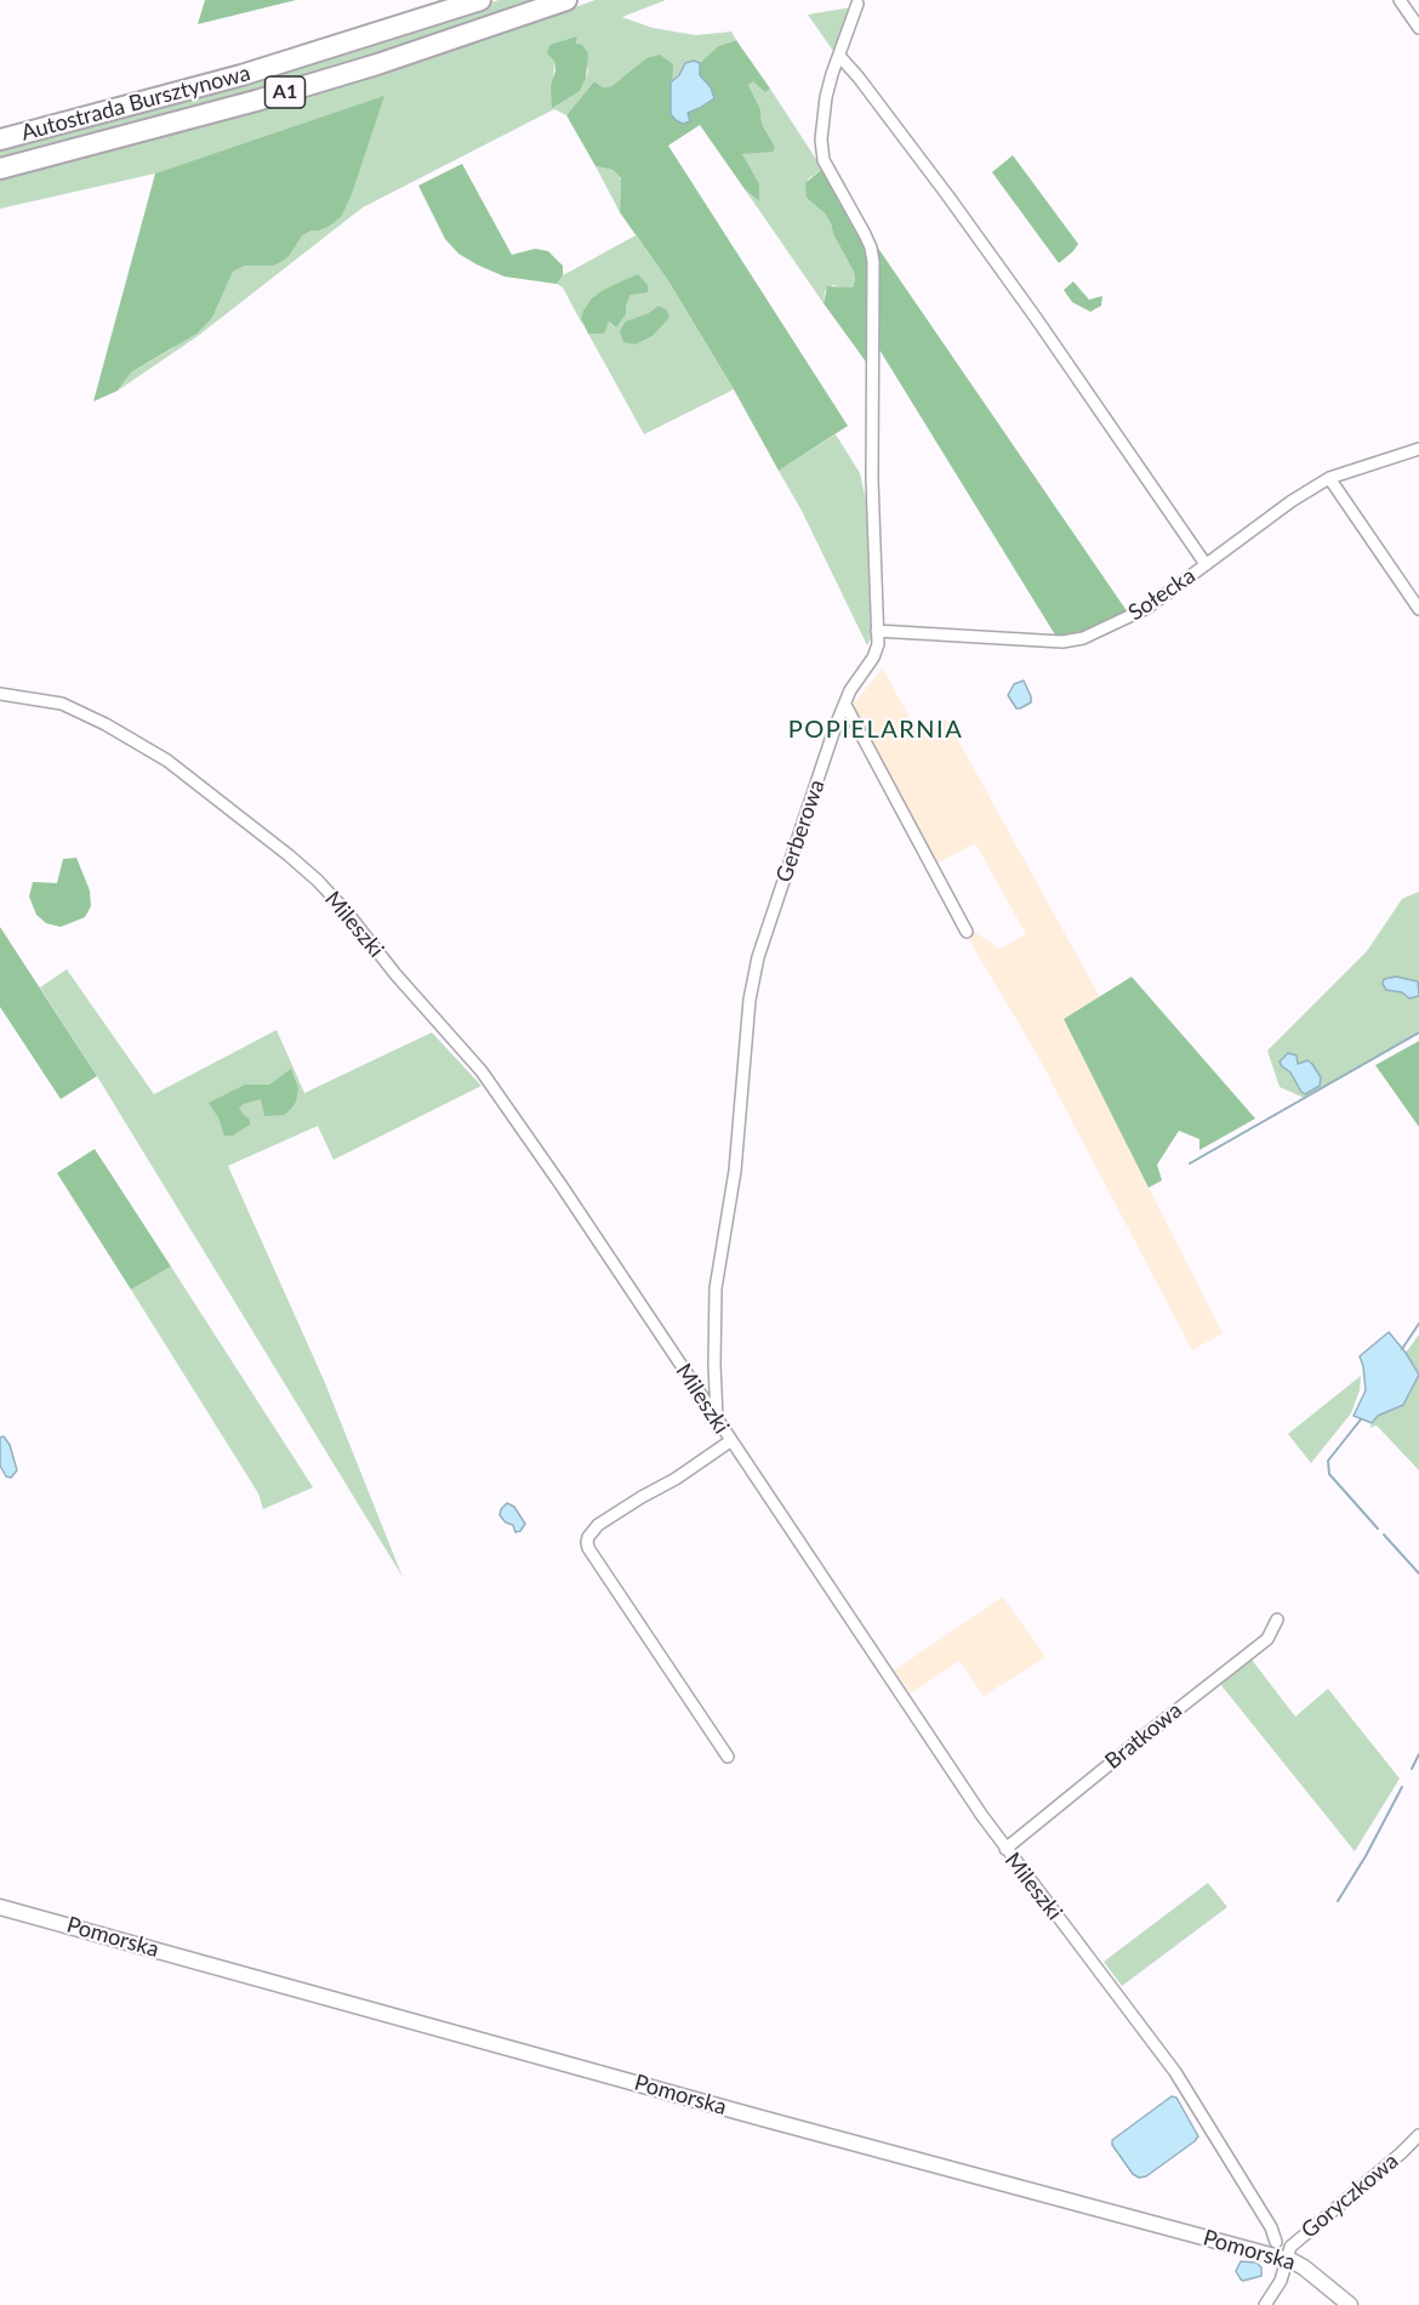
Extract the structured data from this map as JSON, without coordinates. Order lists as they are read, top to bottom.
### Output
{
  "streets": {
    "highway": ["A1", "Autostrada Bursztynowa"],
    "street": [
      "Sołecka",
      "Gerberowa",
      "Mileszki",
      "Bratkowa",
      "Pomorska",
      "Goryczkowa"
    ]
  },
  "crossings": [
    ["Sołecka", "Gerberowa"],
    ["Gerberowa", "Mileszki"],
    ["Mileszki", "Bratkowa"],
    ["Mileszki", "Pomorska"],
    ["Mileszki", "Goryczkowa"],
    ["Pomorska", "Goryczkowa"]
  ],
  "districts": ["POPIELARNIA"]
}
